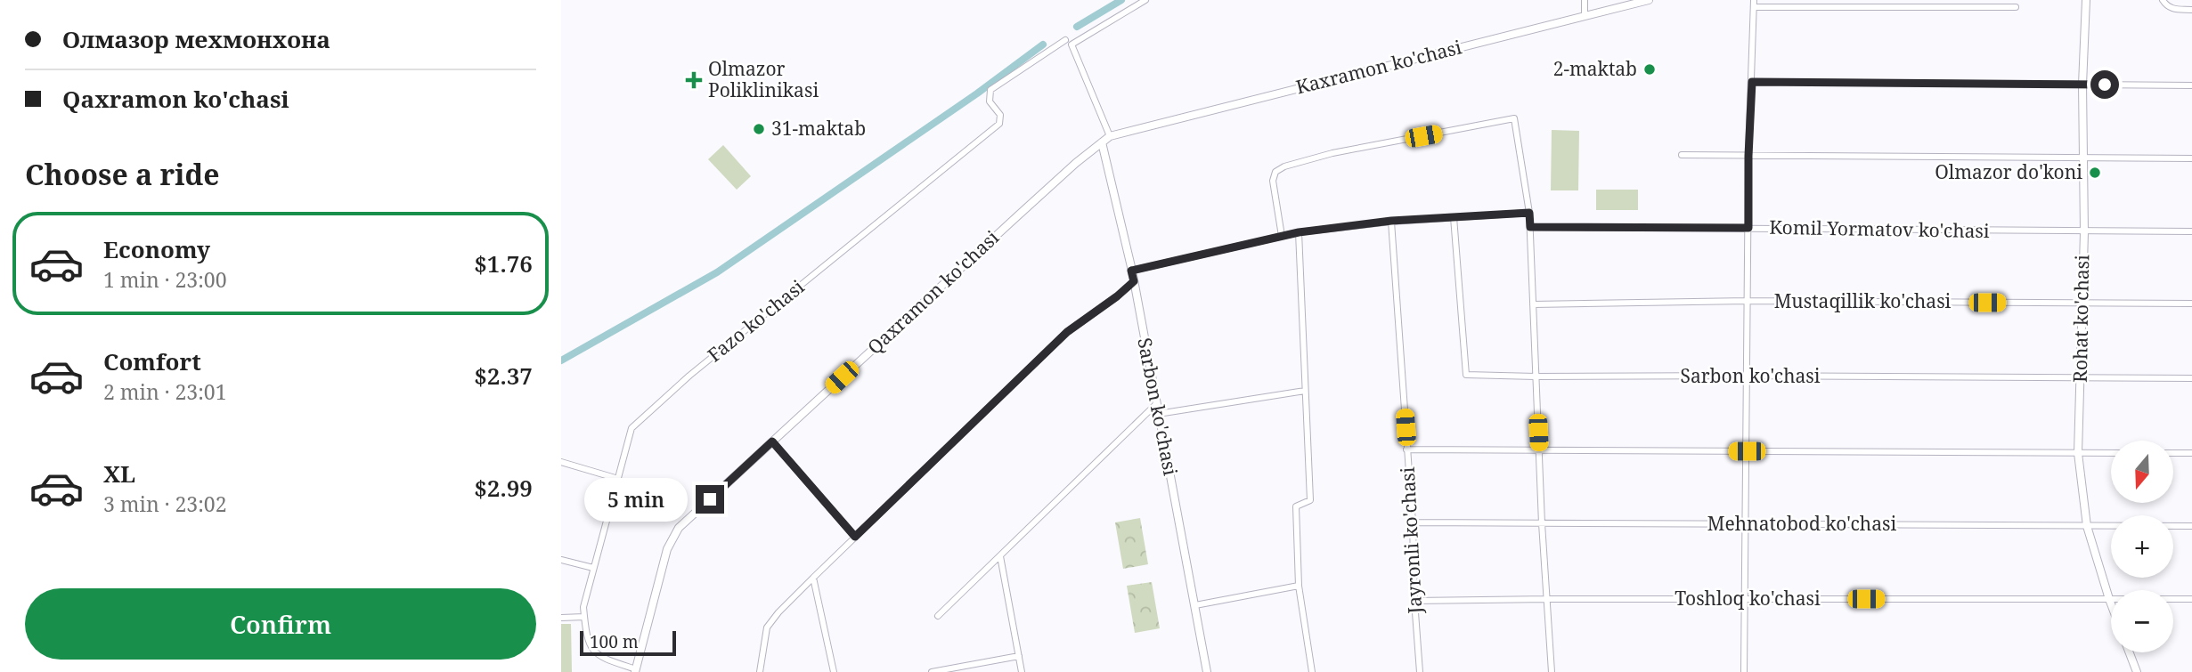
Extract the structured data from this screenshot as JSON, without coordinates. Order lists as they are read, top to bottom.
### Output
{
  "streets": {
    "street": [
      "Kaxramon ko'chasi",
      "Komil Yormatov ko'chasi",
      "Qaxramon ko'chasi",
      "Mustaqillik ko'chasi",
      "Rohat ko'chasi",
      "Fazo ko'chasi",
      "Sarbon ko'chasi",
      "Mehnatobod ko'chasi",
      "Jayronli ko'chasi",
      "Toshloq ko'chasi"
    ]
  },
  "crossings": [
    ["Kaxramon ko'chasi", "Qaxramon ko'chasi"],
    ["Komil Yormatov ko'chasi", "Rohat ko'chasi"],
    ["Qaxramon ko'chasi", "Fazo ko'chasi"],
    ["Qaxramon ko'chasi", "Sarbon ko'chasi"],
    ["Mustaqillik ko'chasi", "Rohat ko'chasi"],
    ["Rohat ko'chasi", "Sarbon ko'chasi"],
    ["Rohat ko'chasi", "Mehnatobod ko'chasi"],
    ["Rohat ko'chasi", "Toshloq ko'chasi"],
    ["Mehnatobod ko'chasi", "Jayronli ko'chasi"],
    ["Jayronli ko'chasi", "Toshloq ko'chasi"]
  ],
  "places": {
    "other": ["2-maktab", "31-maktab", "Olmazor do'koni"],
    "health": ["Olmazor Poliklinikasi"]
  },
  "scale_bar": "100 m",
  "north": "bottom",
  "page": {
    "banner": ["Олмазор мехмонхона", "Qaxramon ko'chasi"],
    "heading": "Choose a ride",
    "list": [
      {
        "name": "Economy",
        "note": "1 min · 23:00",
        "value": "$1.76"
      },
      {
        "name": "Comfort",
        "note": "2 min · 23:01",
        "value": "$2.37"
      },
      {
        "name": "XL",
        "note": "3 min · 23:02",
        "value": "$2.99"
      }
    ],
    "map_buttons": ["+", "−"],
    "bubble": "5 min",
    "buttons": "Confirm",
    "scale": "100 m"
  }
}
